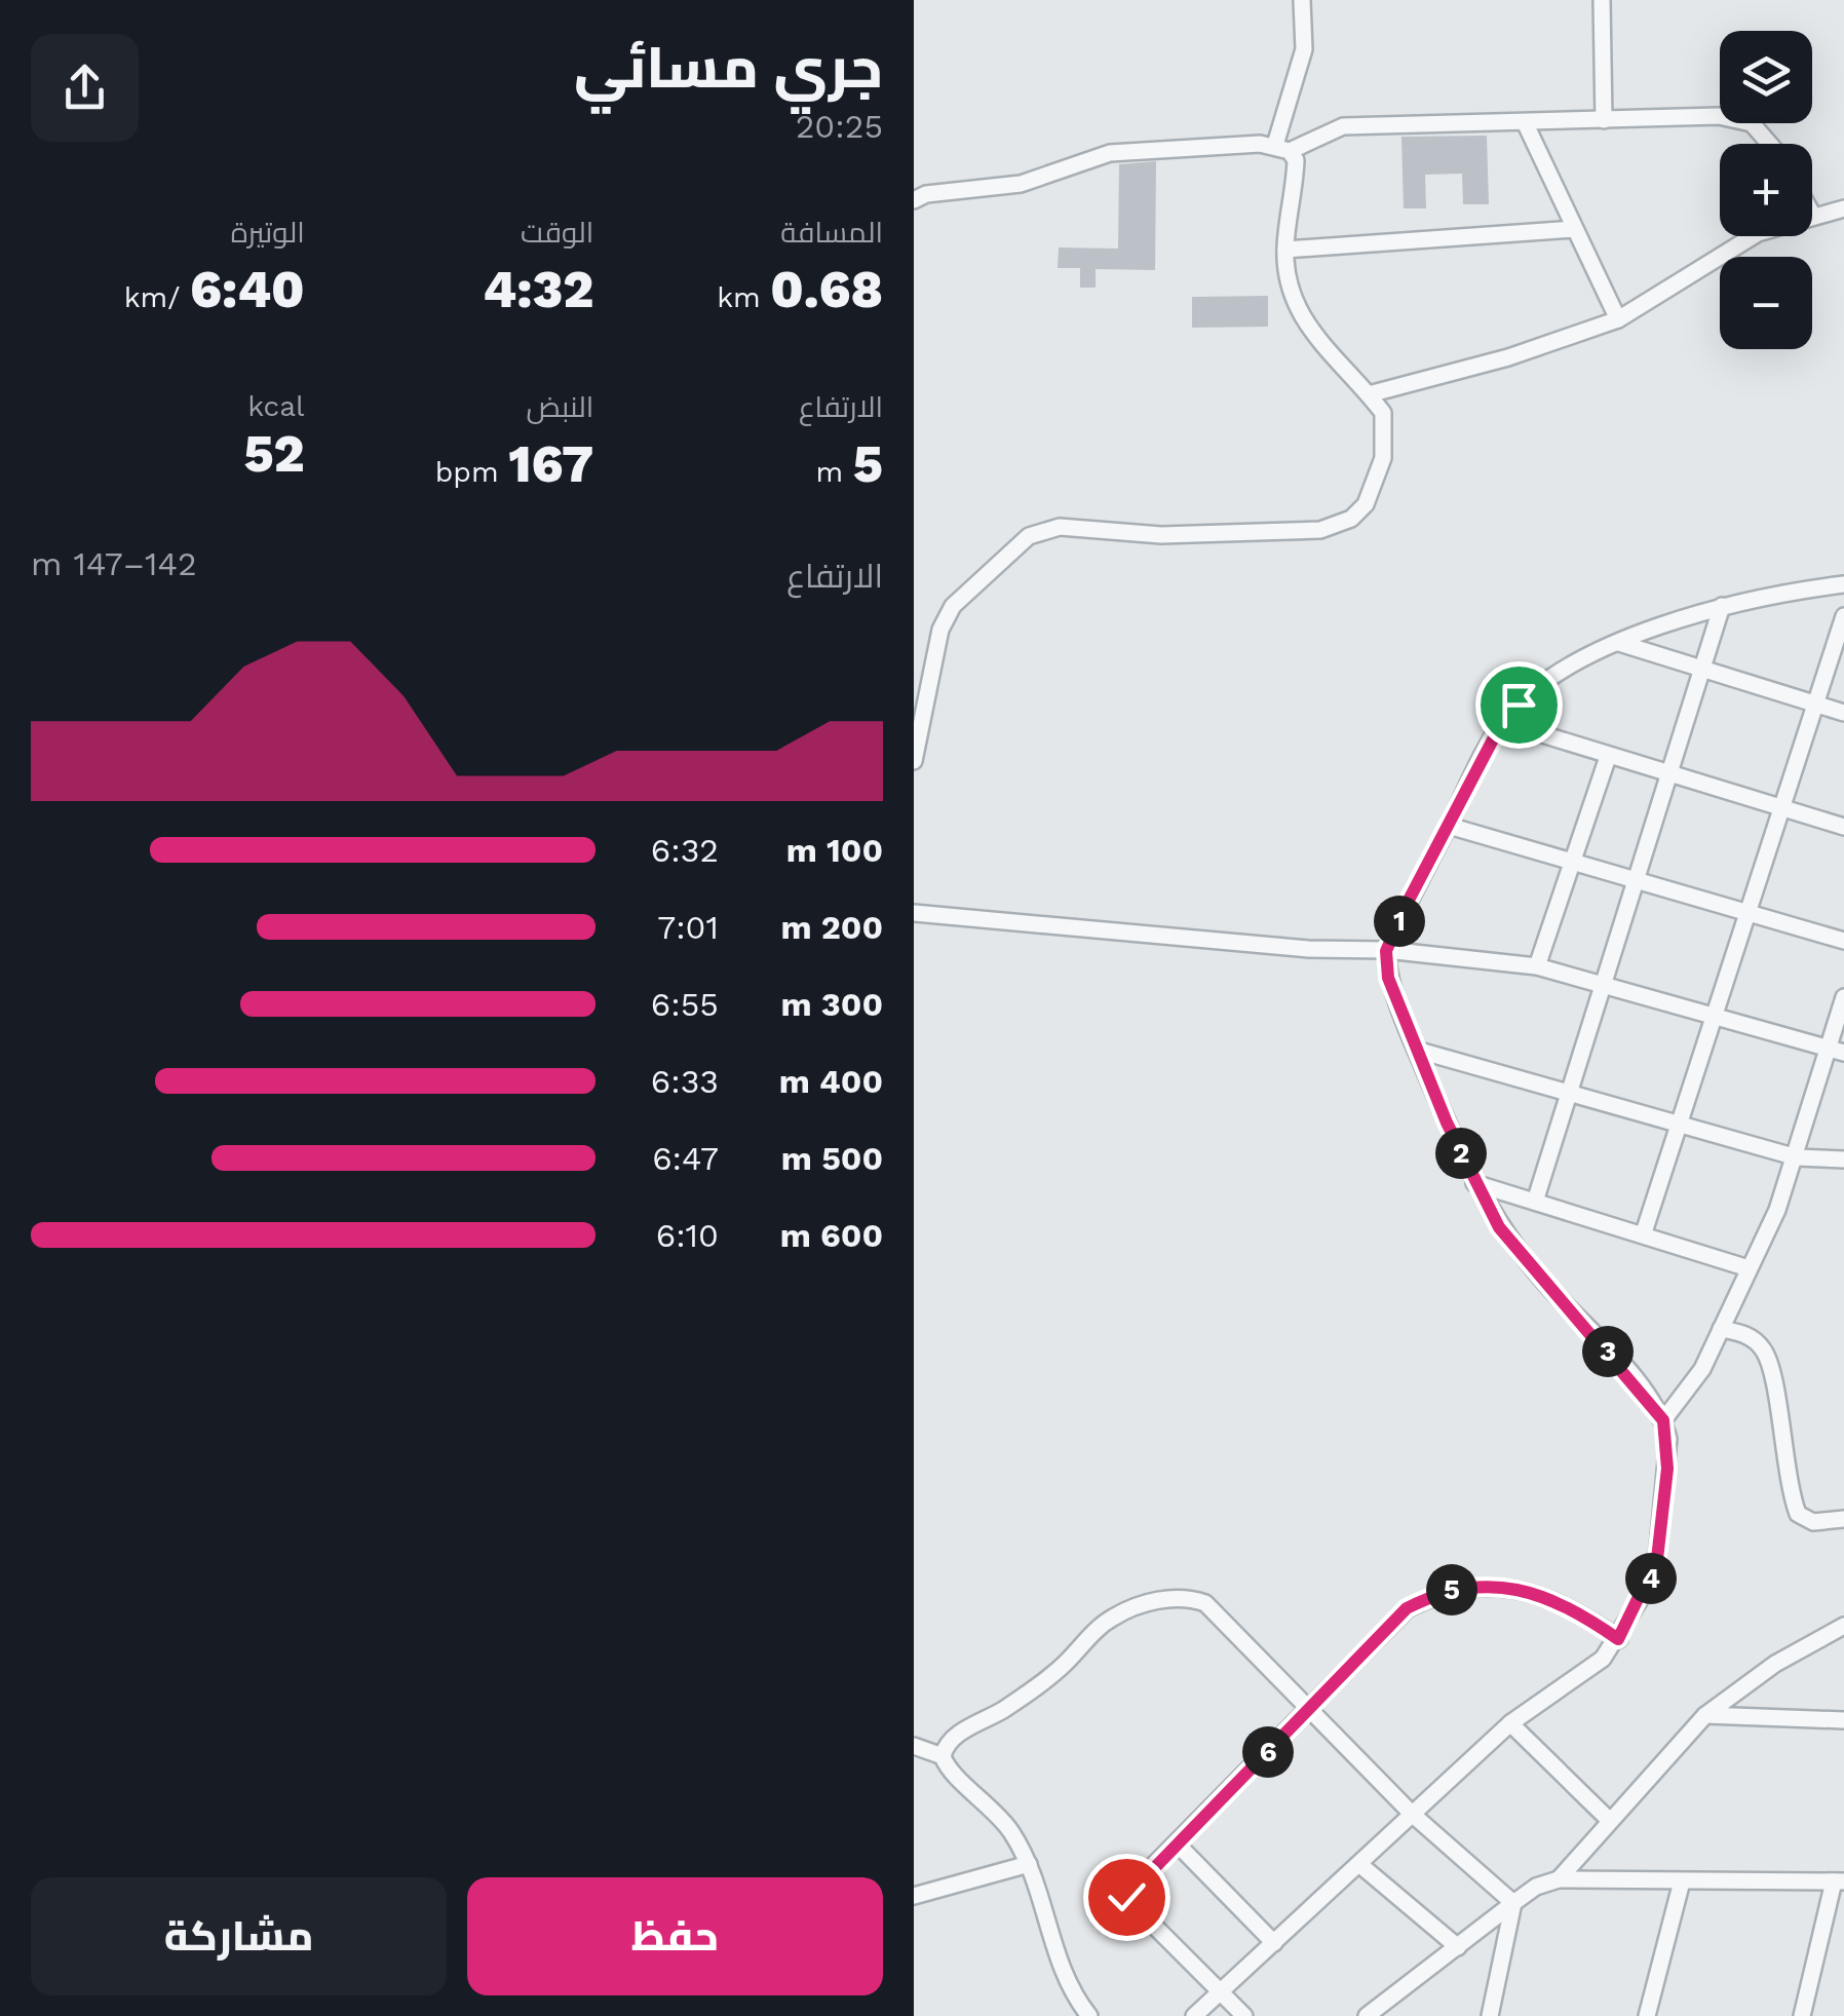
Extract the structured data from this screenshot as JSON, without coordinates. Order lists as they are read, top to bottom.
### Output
{
  "page": {
    "heading": ["جري مسائي", "20:25"],
    "map_buttons": ["+", "−"],
    "stats": [
      ["المسافة", "0.68 km"],
      ["الوقت", "4:32"],
      ["الوتيرة", "6:40 /km"],
      ["الارتفاع", "5 m"],
      ["النبض", "167 bpm"],
      ["kcal", "52"]
    ],
    "chart": ["الارتفاع", "142–147 m"],
    "list": [
      {
        "name": "100 m",
        "note": "6:32"
      },
      {
        "name": "200 m",
        "note": "7:01"
      },
      {
        "name": "300 m",
        "note": "6:55"
      },
      {
        "name": "400 m",
        "note": "6:33"
      },
      {
        "name": "500 m",
        "note": "6:47"
      },
      {
        "name": "600 m",
        "note": "6:10"
      }
    ],
    "pins": [
      "1",
      "2",
      "3",
      "4",
      "5",
      "6"
    ],
    "buttons": ["حفظ", "مشاركة"]
  }
}
